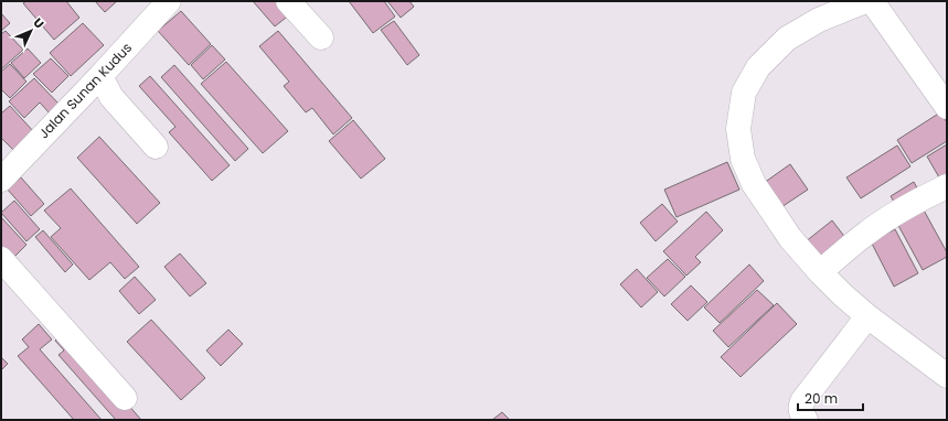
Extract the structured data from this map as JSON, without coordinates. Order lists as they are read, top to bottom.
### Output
{
  "streets": {
    "street": ["Jalan Sunan Kudus"]
  },
  "scale_bar": "20 m",
  "north": "top right"
}
